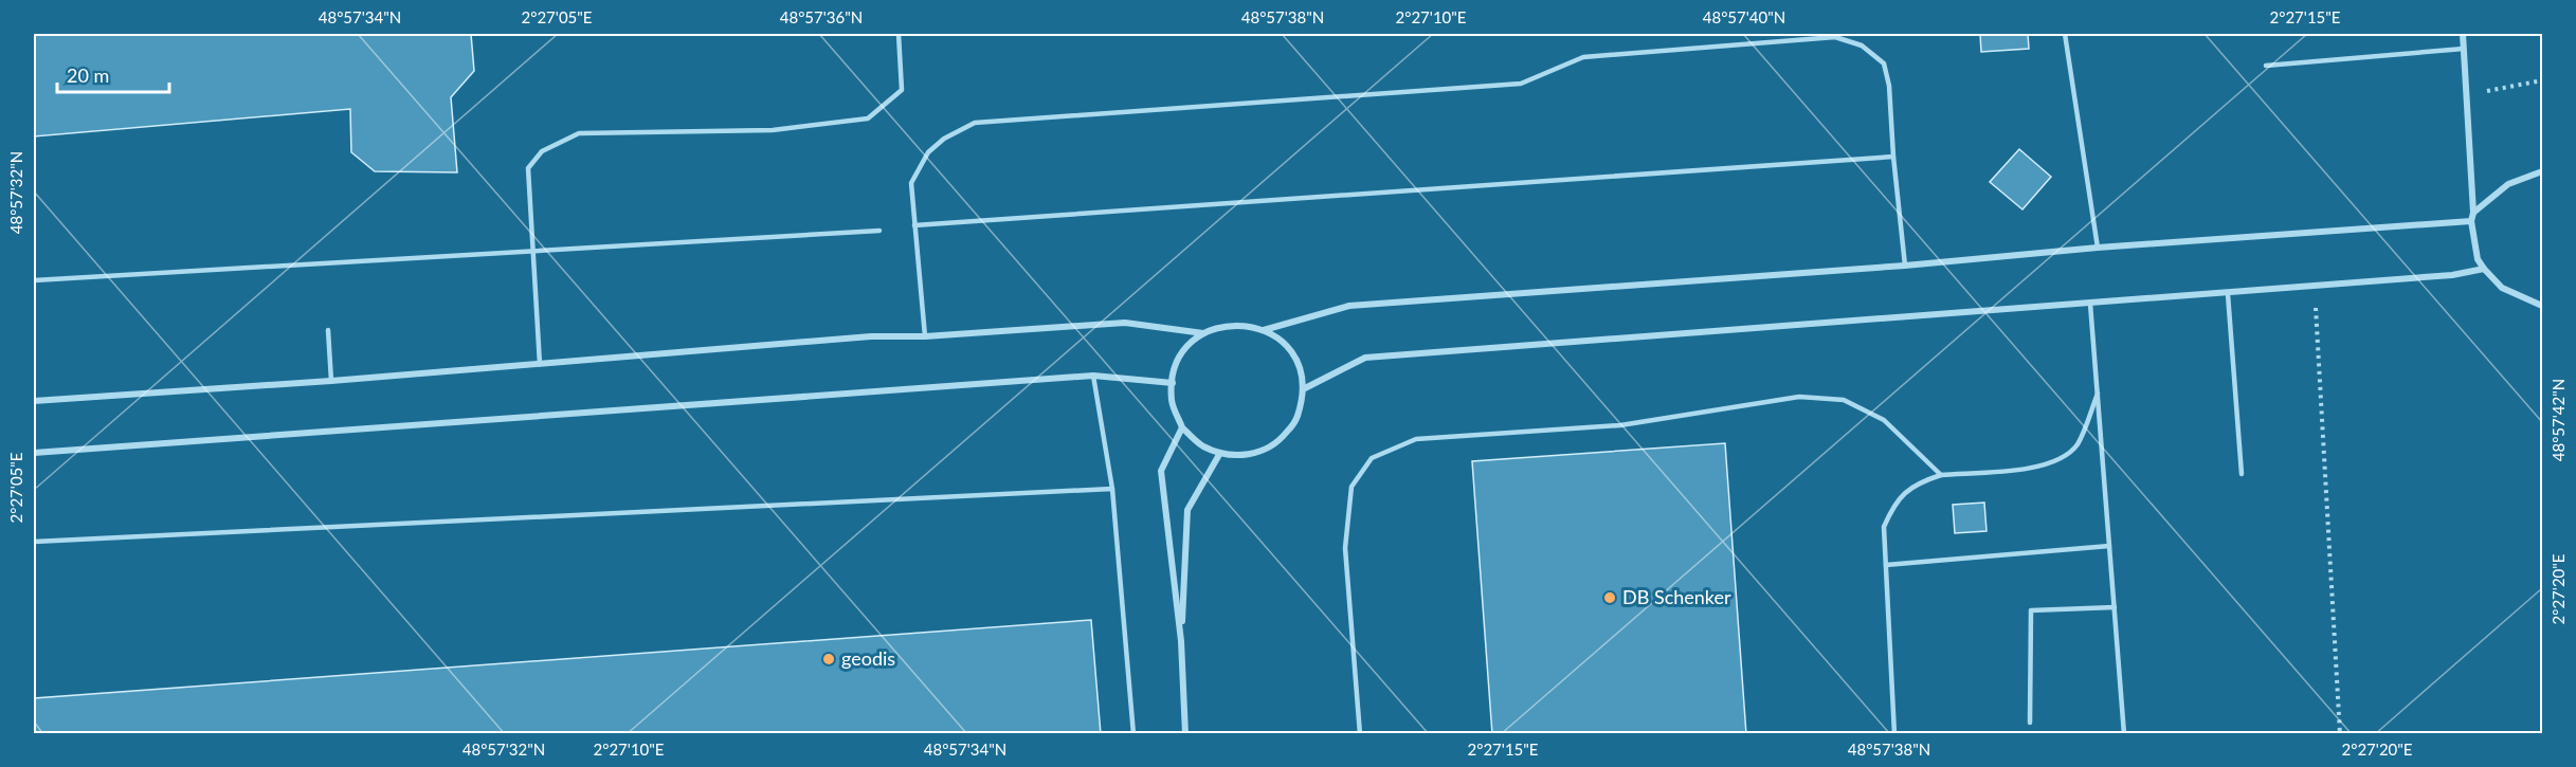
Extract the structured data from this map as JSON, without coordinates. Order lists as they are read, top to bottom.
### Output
{
  "places": ["DB Schenker", "geodis"],
  "scale_bar": "20 m",
  "coordinates": [
    "48°57'34\"N",
    "2°27'05\"E",
    "48°57'36\"N",
    "48°57'38\"N",
    "2°27'10\"E",
    "48°57'40\"N",
    "2°27'15\"E",
    "48°57'32\"N",
    "48°57'42\"N",
    "2°27'20\"E"
  ]
}
